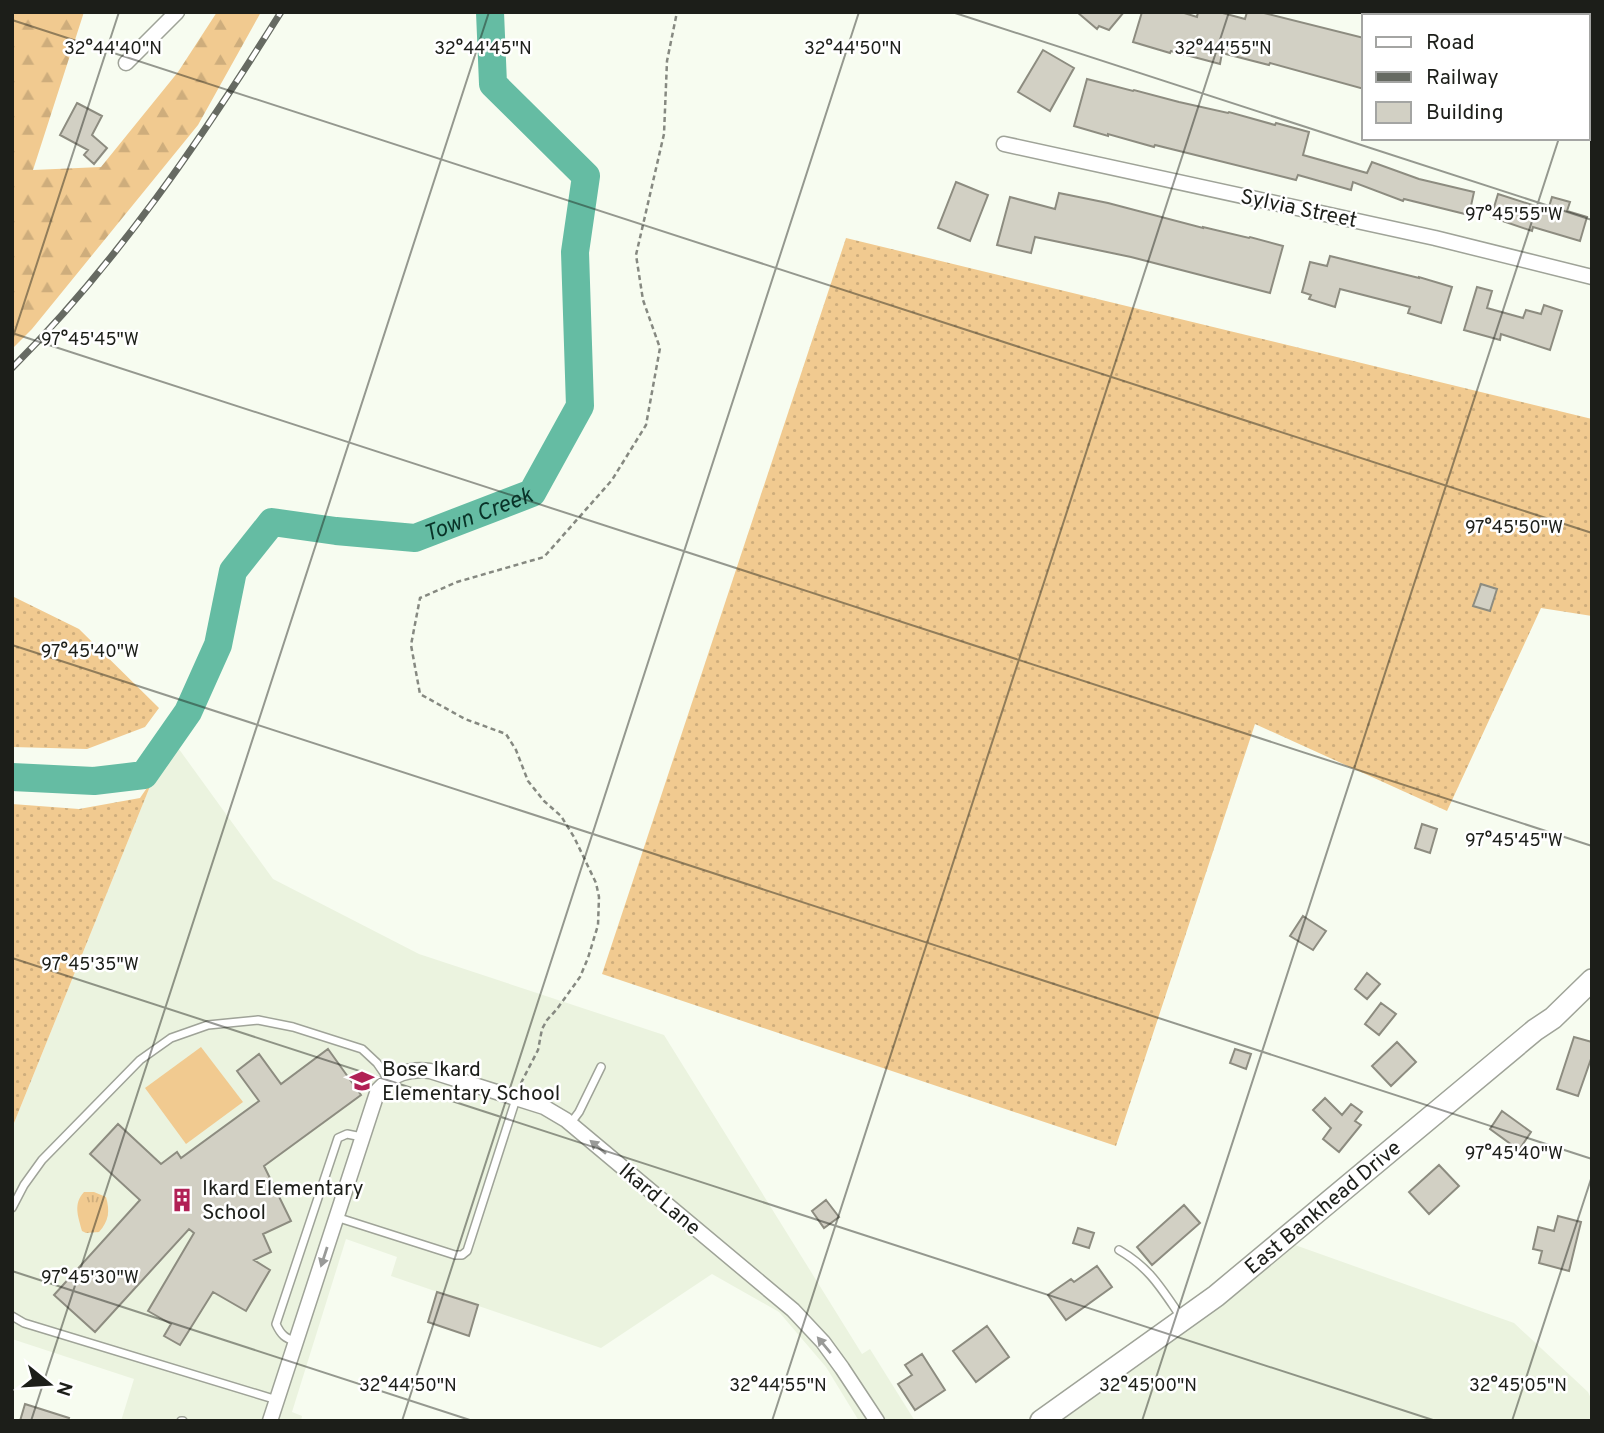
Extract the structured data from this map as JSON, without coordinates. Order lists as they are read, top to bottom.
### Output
{
  "streets": {
    "street": ["Sylvia Street", "Ikard Lane", "East Bankhead Drive"]
  },
  "one_way": ["Ikard Lane"],
  "water": ["Town Creek"],
  "places": {
    "school or university": ["Bose Ikard Elementary School"],
    "building": ["Ikard Elementary School"]
  },
  "legend": ["Road", "Railway", "Building"],
  "north": "right",
  "coordinates": [
    "32°44'40\"N",
    "32°44'45\"N",
    "32°44'50\"N",
    "32°44'55\"N",
    "97°45'55\"W",
    "97°45'45\"W",
    "97°45'50\"W",
    "97°45'40\"W",
    "97°45'35\"W",
    "97°45'30\"W",
    "32°45'05\"N",
    "32°45'00\"N"
  ]
}
